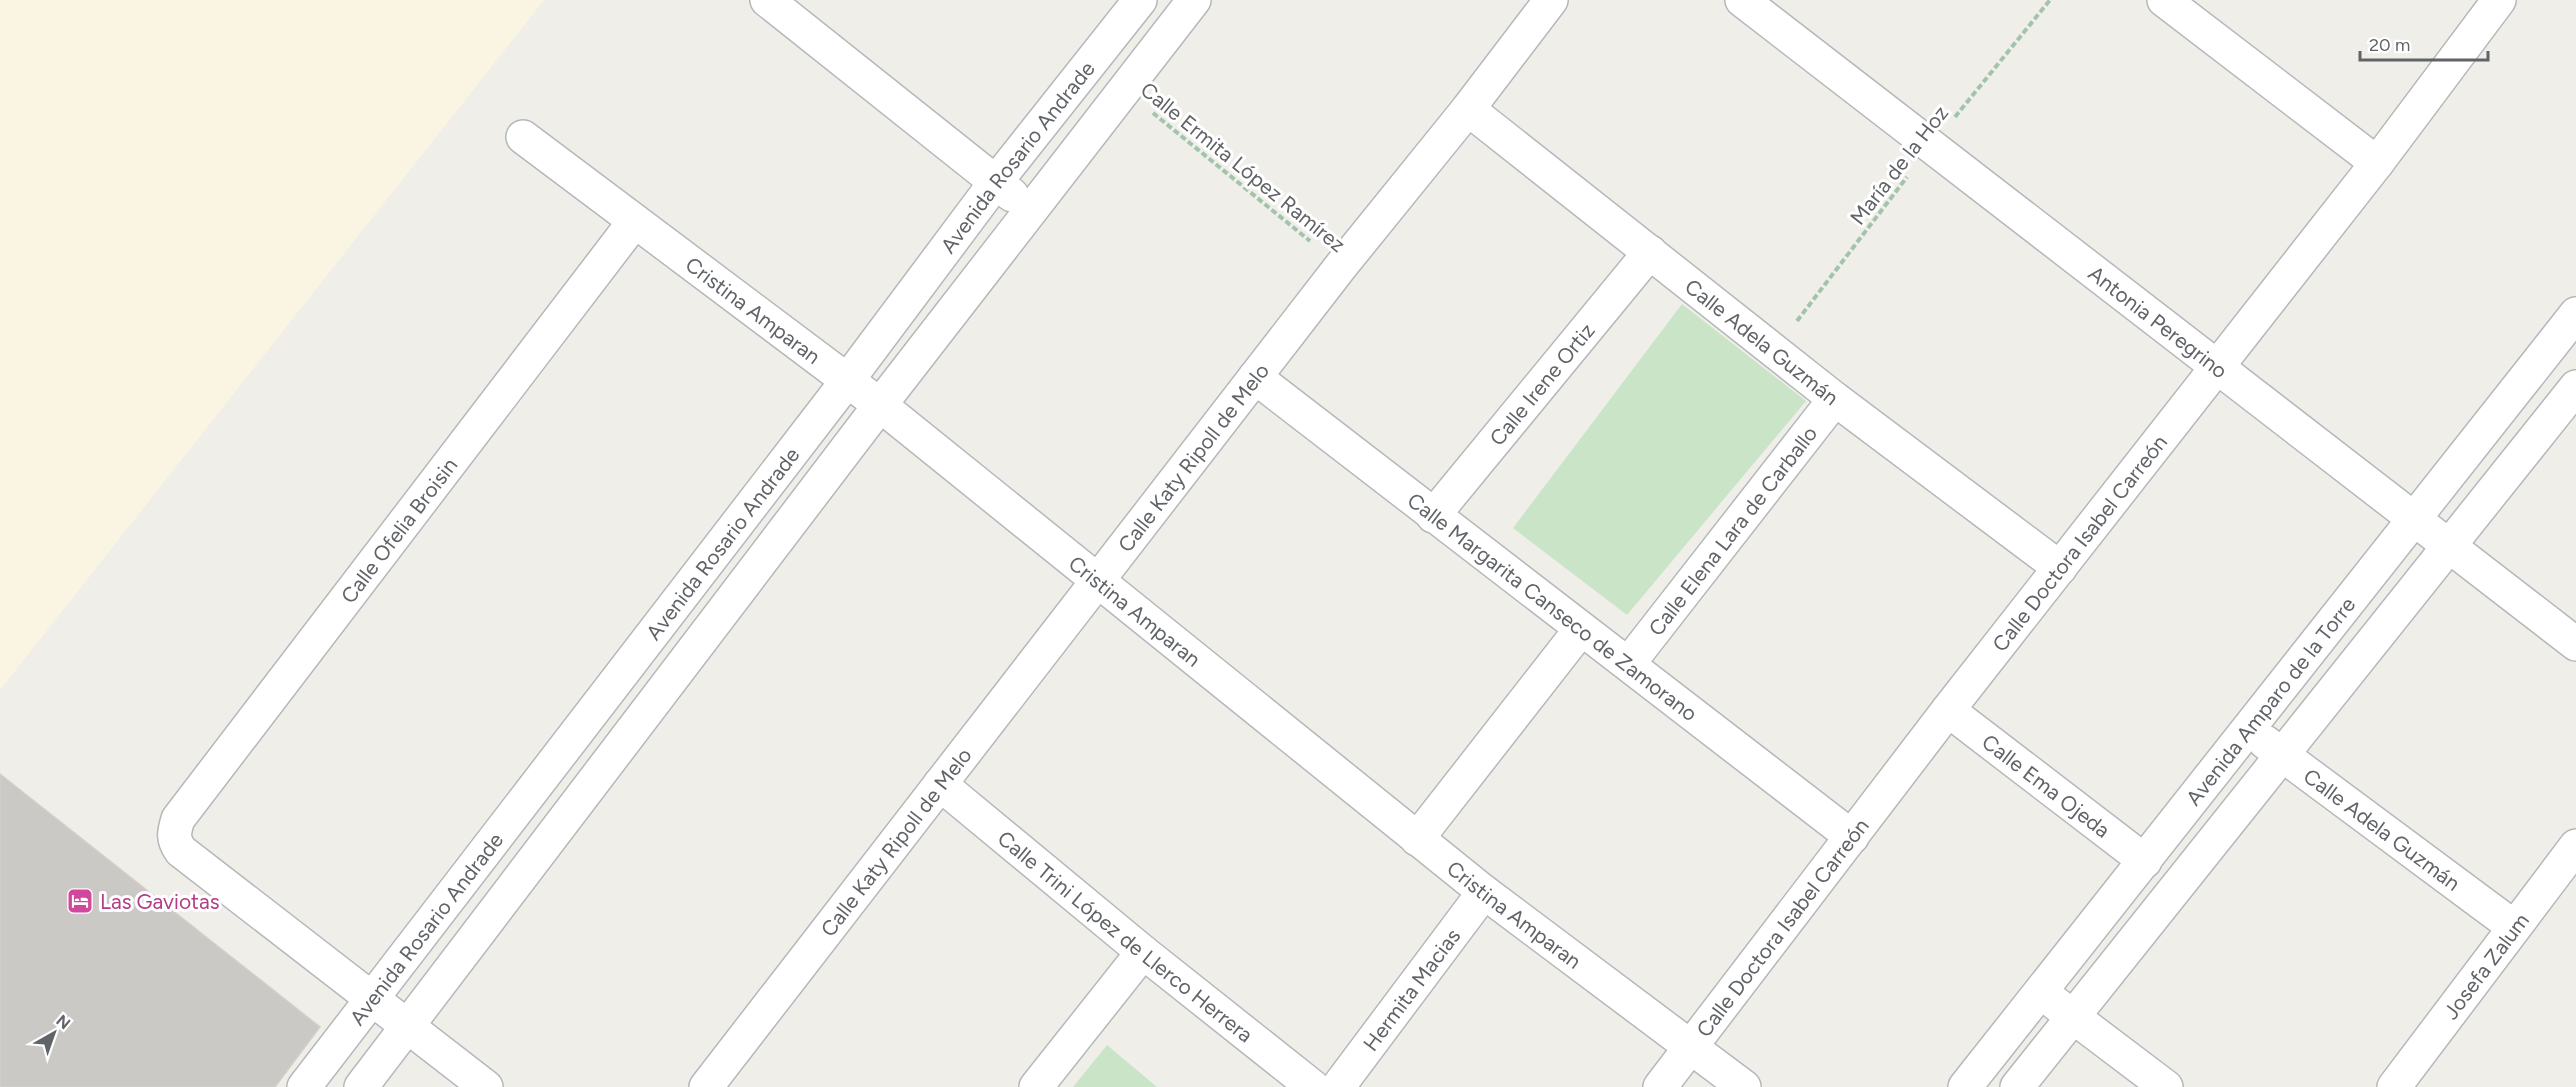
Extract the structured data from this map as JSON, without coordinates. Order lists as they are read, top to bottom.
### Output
{
  "streets": {
    "street": [
      "Avenida Rosario Andrade",
      "Cristina Amparan",
      "Antonia Peregrino",
      "Calle Adela Guzmán",
      "Calle Irene Ortiz",
      "Calle Katy Ripoll de Melo",
      "Calle Ofelia Broisin",
      "Calle Elena Lara de Carballo",
      "Calle Doctora Isabel Carreón",
      "Calle Margarita Canseco de Zamorano",
      "Avenida Amparo de la Torre",
      "Calle Ema Ojeda",
      "Calle Trini López de Llerco Herrera",
      "Josefa Zalum",
      "Hermita Macias"
    ],
    "path": ["María de la Hoz", "Calle Ermita López Ramírez"]
  },
  "crossings": [
    ["Avenida Rosario Andrade", "Calle Ermita López Ramírez"],
    ["Avenida Rosario Andrade", "Cristina Amparan"],
    ["Avenida Rosario Andrade", "Calle Ofelia Broisin"],
    ["María de la Hoz", "Antonia Peregrino"],
    ["María de la Hoz", "Calle Adela Guzmán"],
    ["Calle Ermita López Ramírez", "Calle Katy Ripoll de Melo"],
    ["Cristina Amparan", "Calle Katy Ripoll de Melo"],
    ["Cristina Amparan", "Calle Ofelia Broisin"],
    ["Cristina Amparan", "Calle Doctora Isabel Carreón"],
    ["Cristina Amparan", "Hermita Macias"],
    ["Antonia Peregrino", "Calle Doctora Isabel Carreón"],
    ["Antonia Peregrino", "Avenida Amparo de la Torre"],
    ["Calle Adela Guzmán", "Calle Irene Ortiz"],
    ["Calle Adela Guzmán", "Calle Katy Ripoll de Melo"],
    ["Calle Adela Guzmán", "Calle Elena Lara de Carballo"],
    ["Calle Adela Guzmán", "Calle Doctora Isabel Carreón"],
    ["Calle Adela Guzmán", "Avenida Amparo de la Torre"],
    ["Calle Adela Guzmán", "Josefa Zalum"],
    ["Calle Irene Ortiz", "Calle Margarita Canseco de Zamorano"],
    ["Calle Katy Ripoll de Melo", "Calle Margarita Canseco de Zamorano"],
    ["Calle Katy Ripoll de Melo", "Calle Trini López de Llerco Herrera"],
    ["Calle Elena Lara de Carballo", "Calle Margarita Canseco de Zamorano"],
    ["Calle Doctora Isabel Carreón", "Calle Margarita Canseco de Zamorano"],
    ["Calle Doctora Isabel Carreón", "Calle Ema Ojeda"],
    ["Avenida Amparo de la Torre", "Calle Ema Ojeda"]
  ],
  "places": {
    "hotel": ["Las Gaviotas"]
  },
  "scale_bar": "20 m",
  "north": "top right"
}
